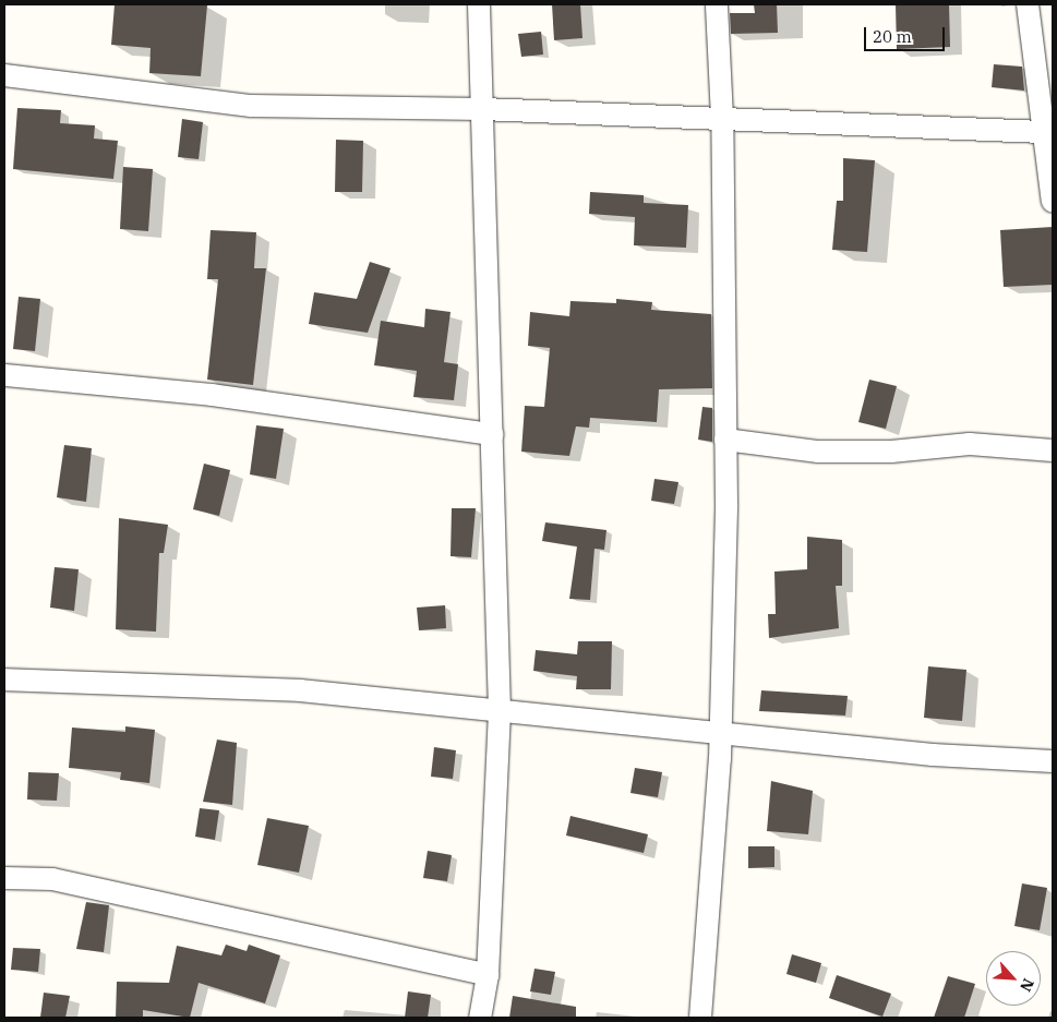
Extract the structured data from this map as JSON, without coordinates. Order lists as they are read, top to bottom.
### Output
{
  "scale_bar": "20 m",
  "north": "bottom right"
}
